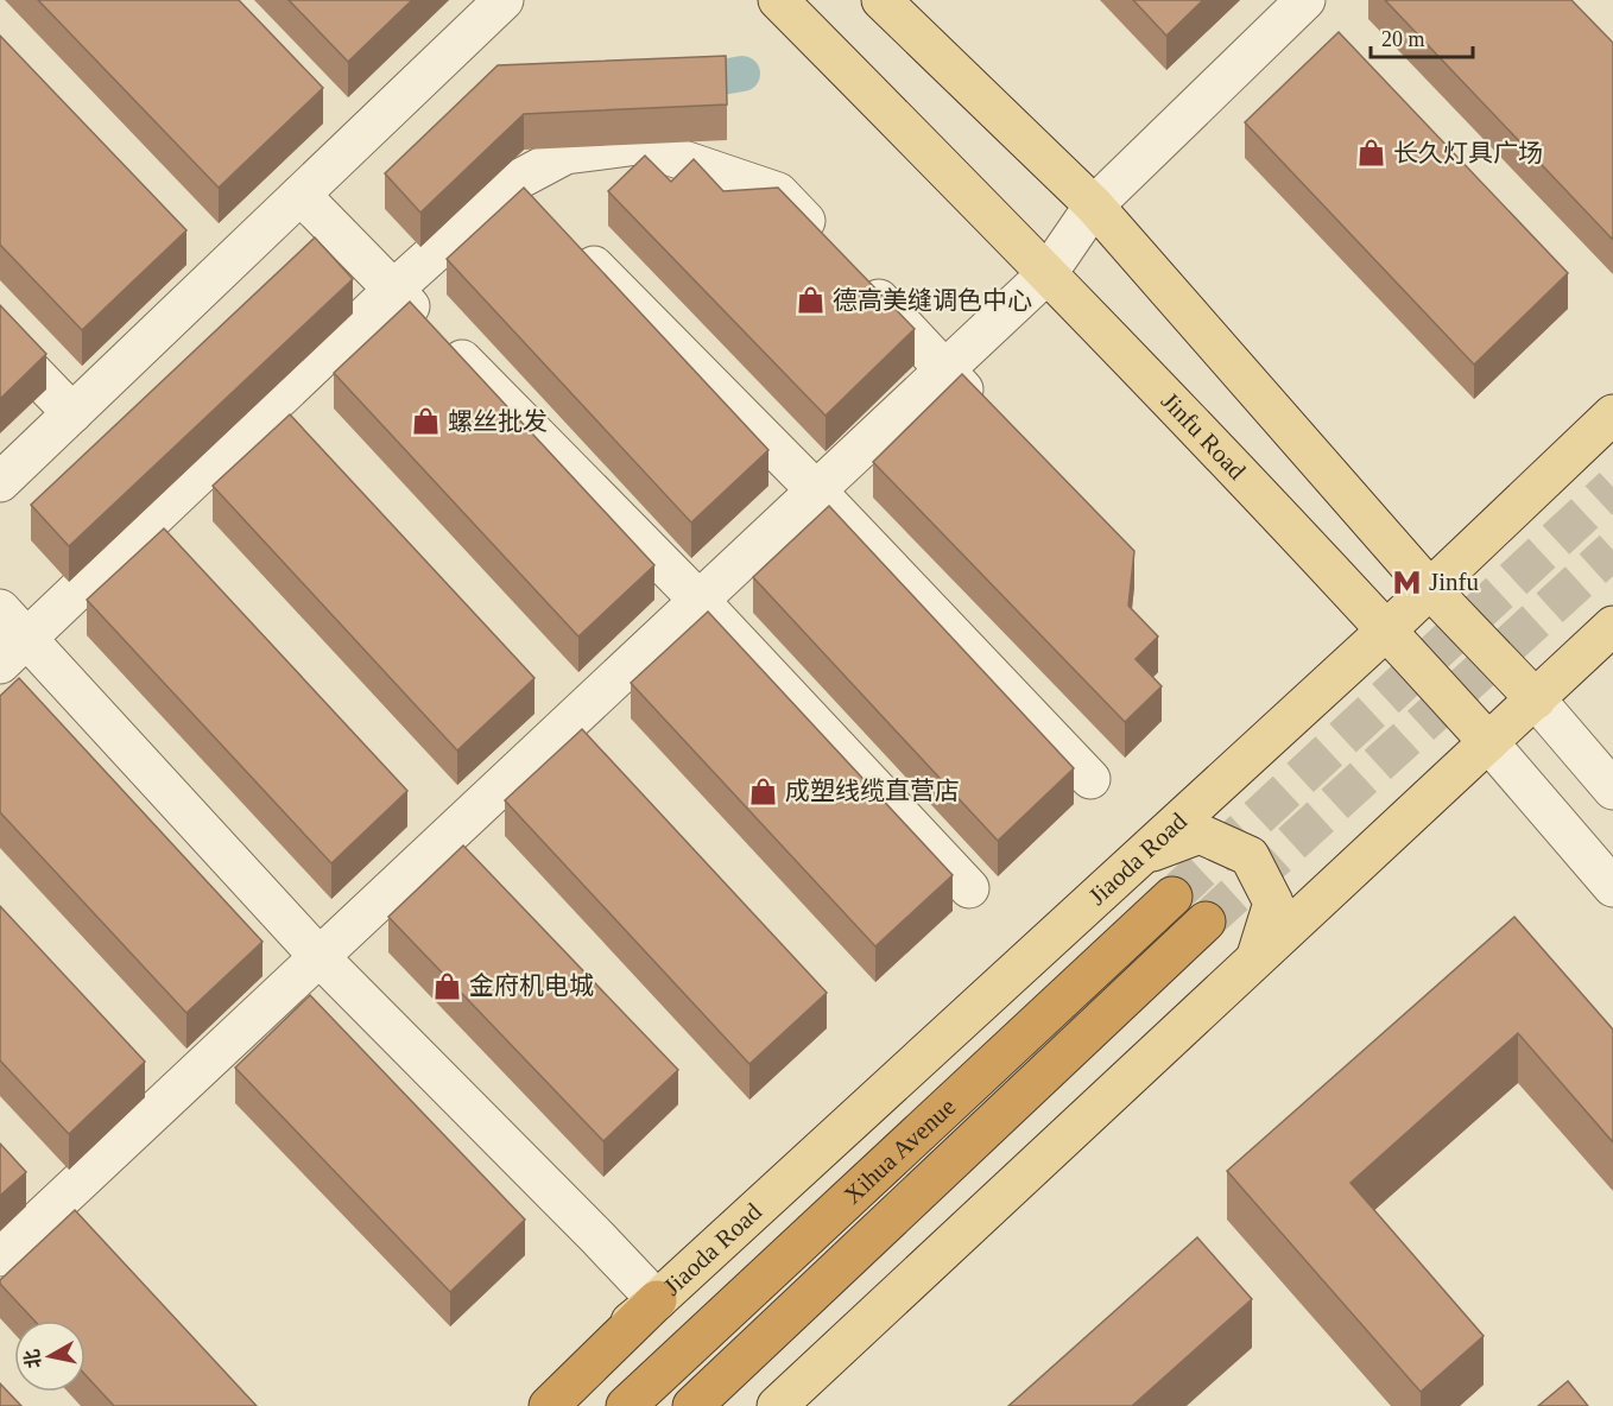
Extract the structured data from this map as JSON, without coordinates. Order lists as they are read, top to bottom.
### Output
{
  "streets": {
    "highway": ["Xihua Avenue"],
    "main road": ["Jinfu Road", "Jiaoda Road"]
  },
  "crossings": [
    ["Jinfu Road", "Jiaoda Road"]
  ],
  "places": {
    "shop": [
      "长久灯具广场",
      "德高美缝调色中心",
      "螺丝批发",
      "成塑线缆直营店",
      "金府机电城"
    ],
    "metro station": ["Jinfu"]
  },
  "scale_bar": "20 m",
  "north": "left"
}
